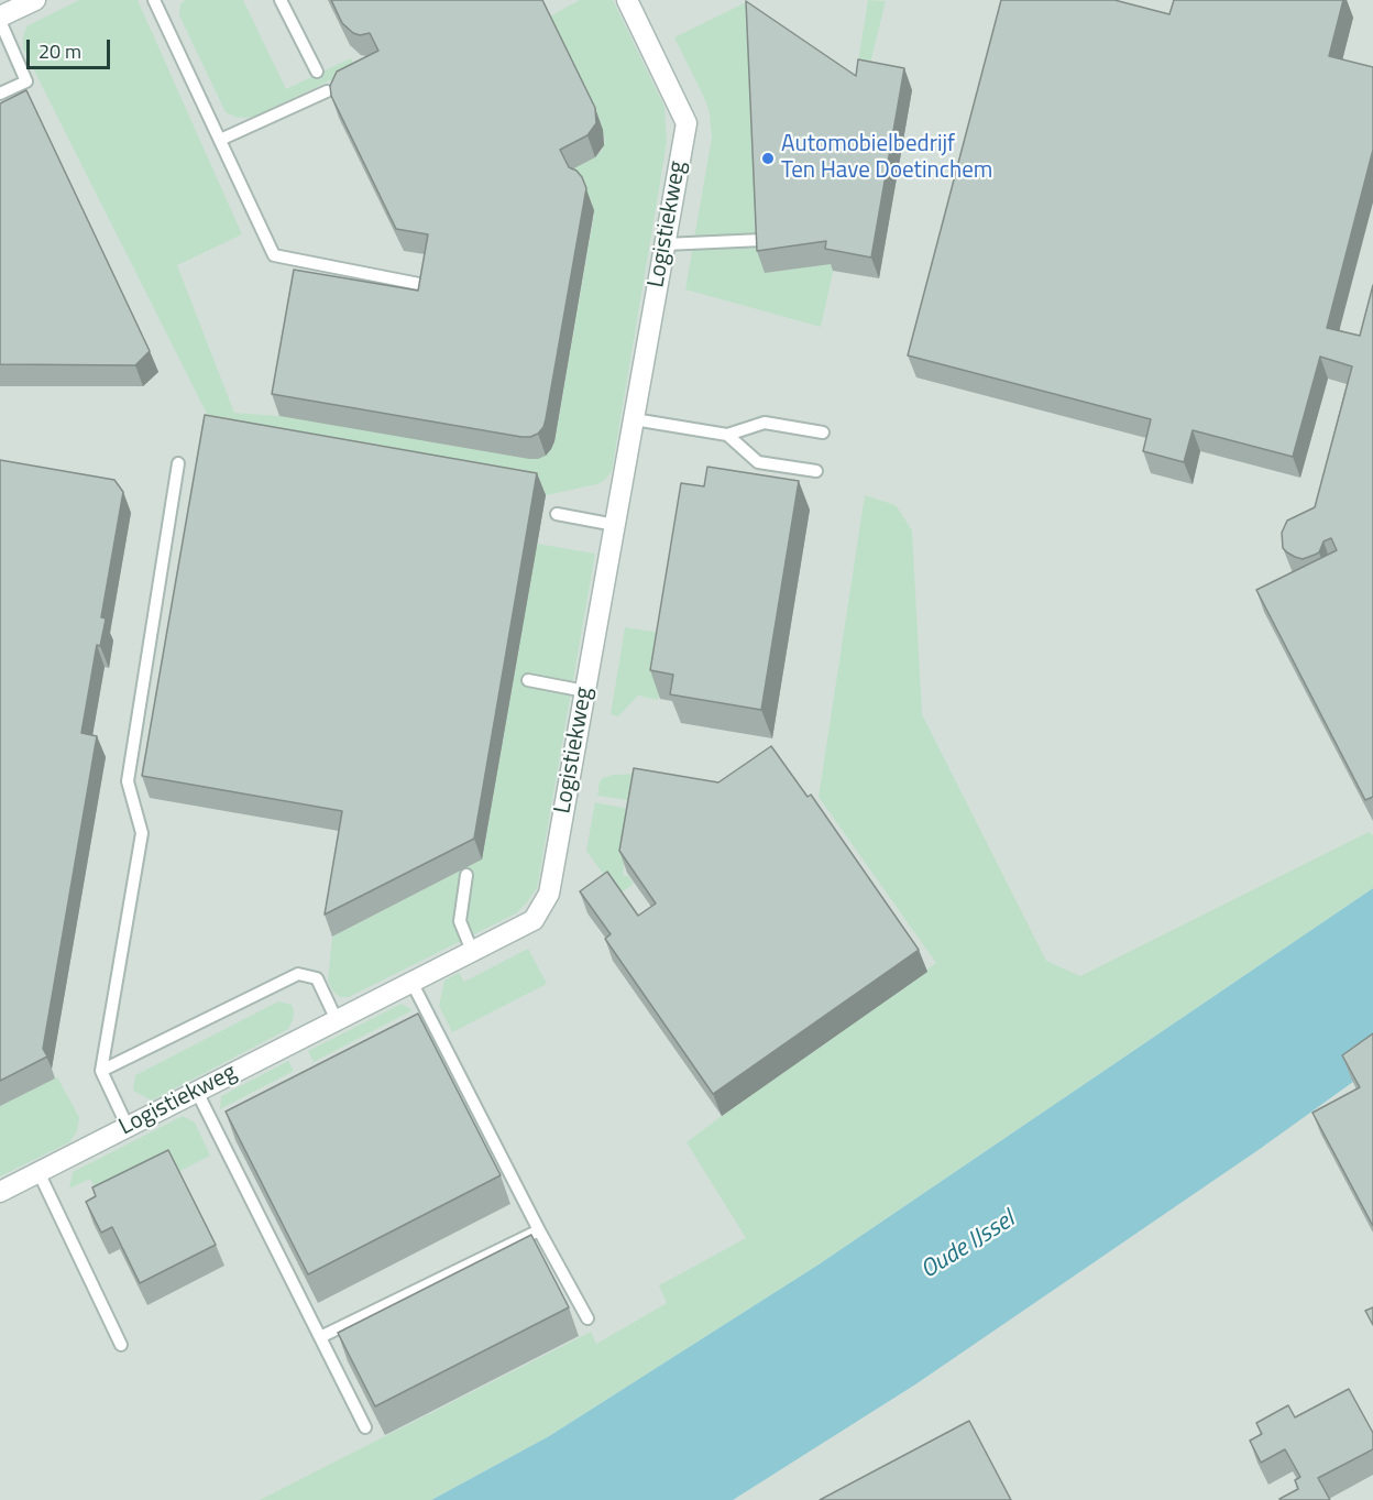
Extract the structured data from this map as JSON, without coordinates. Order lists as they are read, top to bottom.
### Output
{
  "streets": {
    "street": ["Logistiekweg"]
  },
  "water": ["Oude IJssel"],
  "places": ["Automobielbedrijf Ten Have Doetinchem"],
  "scale_bar": "20 m"
}
